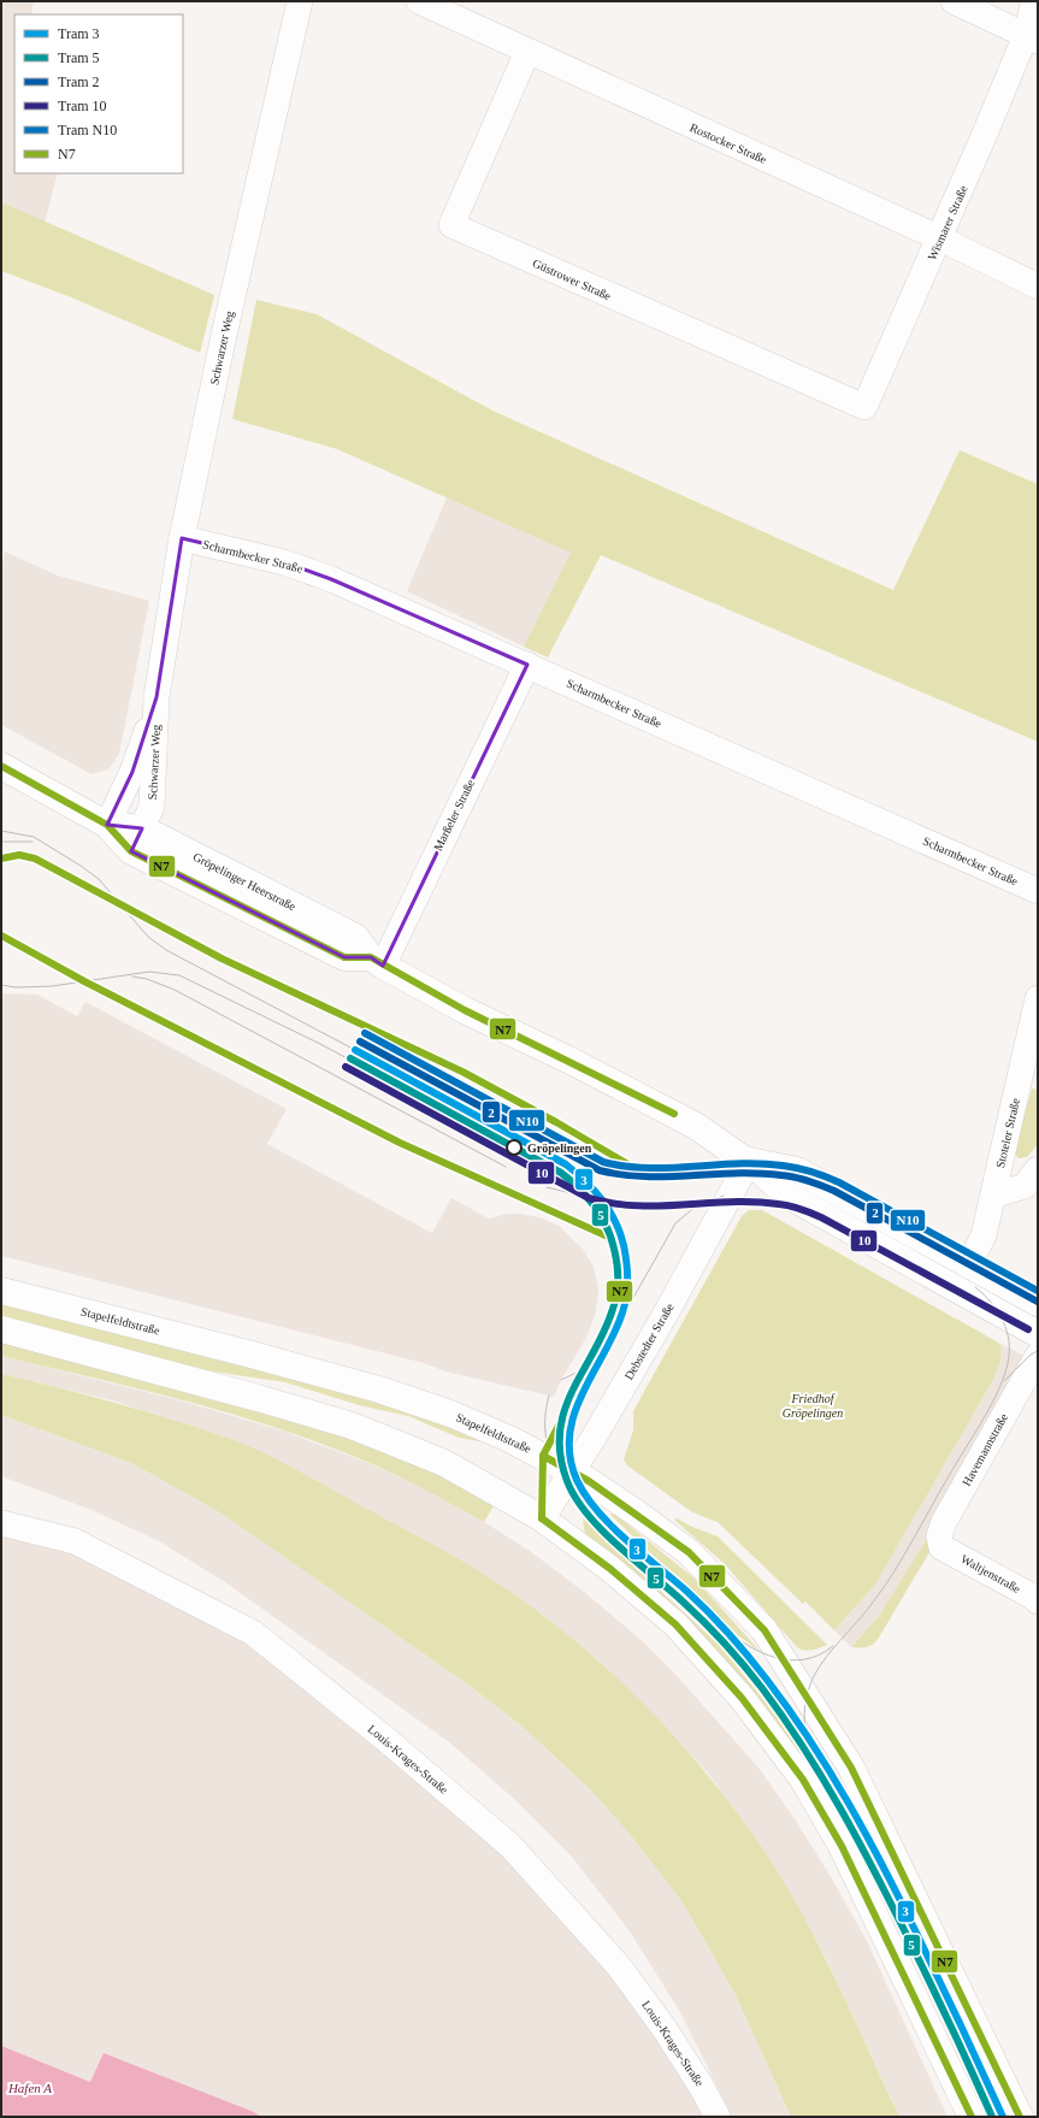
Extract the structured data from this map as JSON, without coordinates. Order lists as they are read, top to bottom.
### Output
{
  "streets": {
    "main road": ["Gröpelinger Heerstraße", "Stapelfeldtstraße"],
    "street": [
      "Rostocker Straße",
      "Wismarer Straße",
      "Güstrower Straße",
      "Schwarzer Weg",
      "Scharmbecker Straße",
      "Marßeler Straße",
      "Stoteler Straße",
      "Debstedter Straße",
      "Havemannstraße",
      "Waltjenstraße",
      "Louis-Krages-Straße"
    ]
  },
  "crossings": [
    ["Rostocker Straße", "Wismarer Straße"],
    ["Rostocker Straße", "Güstrower Straße"],
    ["Wismarer Straße", "Güstrower Straße"],
    ["Schwarzer Weg", "Scharmbecker Straße"],
    ["Schwarzer Weg", "Gröpelinger Heerstraße"],
    ["Scharmbecker Straße", "Marßeler Straße"],
    ["Marßeler Straße", "Gröpelinger Heerstraße"],
    ["Gröpelinger Heerstraße", "Stoteler Straße"],
    ["Gröpelinger Heerstraße", "Debstedter Straße"],
    ["Stapelfeldtstraße", "Debstedter Straße"],
    ["Havemannstraße", "Waltjenstraße"]
  ],
  "water": ["Hafen A"],
  "parks": ["Friedhof Gröpelingen"],
  "places": ["Gröpelingen"],
  "lines": [
    "transit line N7",
    "tram line N10",
    "tram line 2",
    "tram line 3",
    "tram line 5",
    "tram line 10"
  ],
  "legend": [
    "Tram 3",
    "Tram 5",
    "Tram 2",
    "Tram 10",
    "Tram N10",
    "N7"
  ]
}
